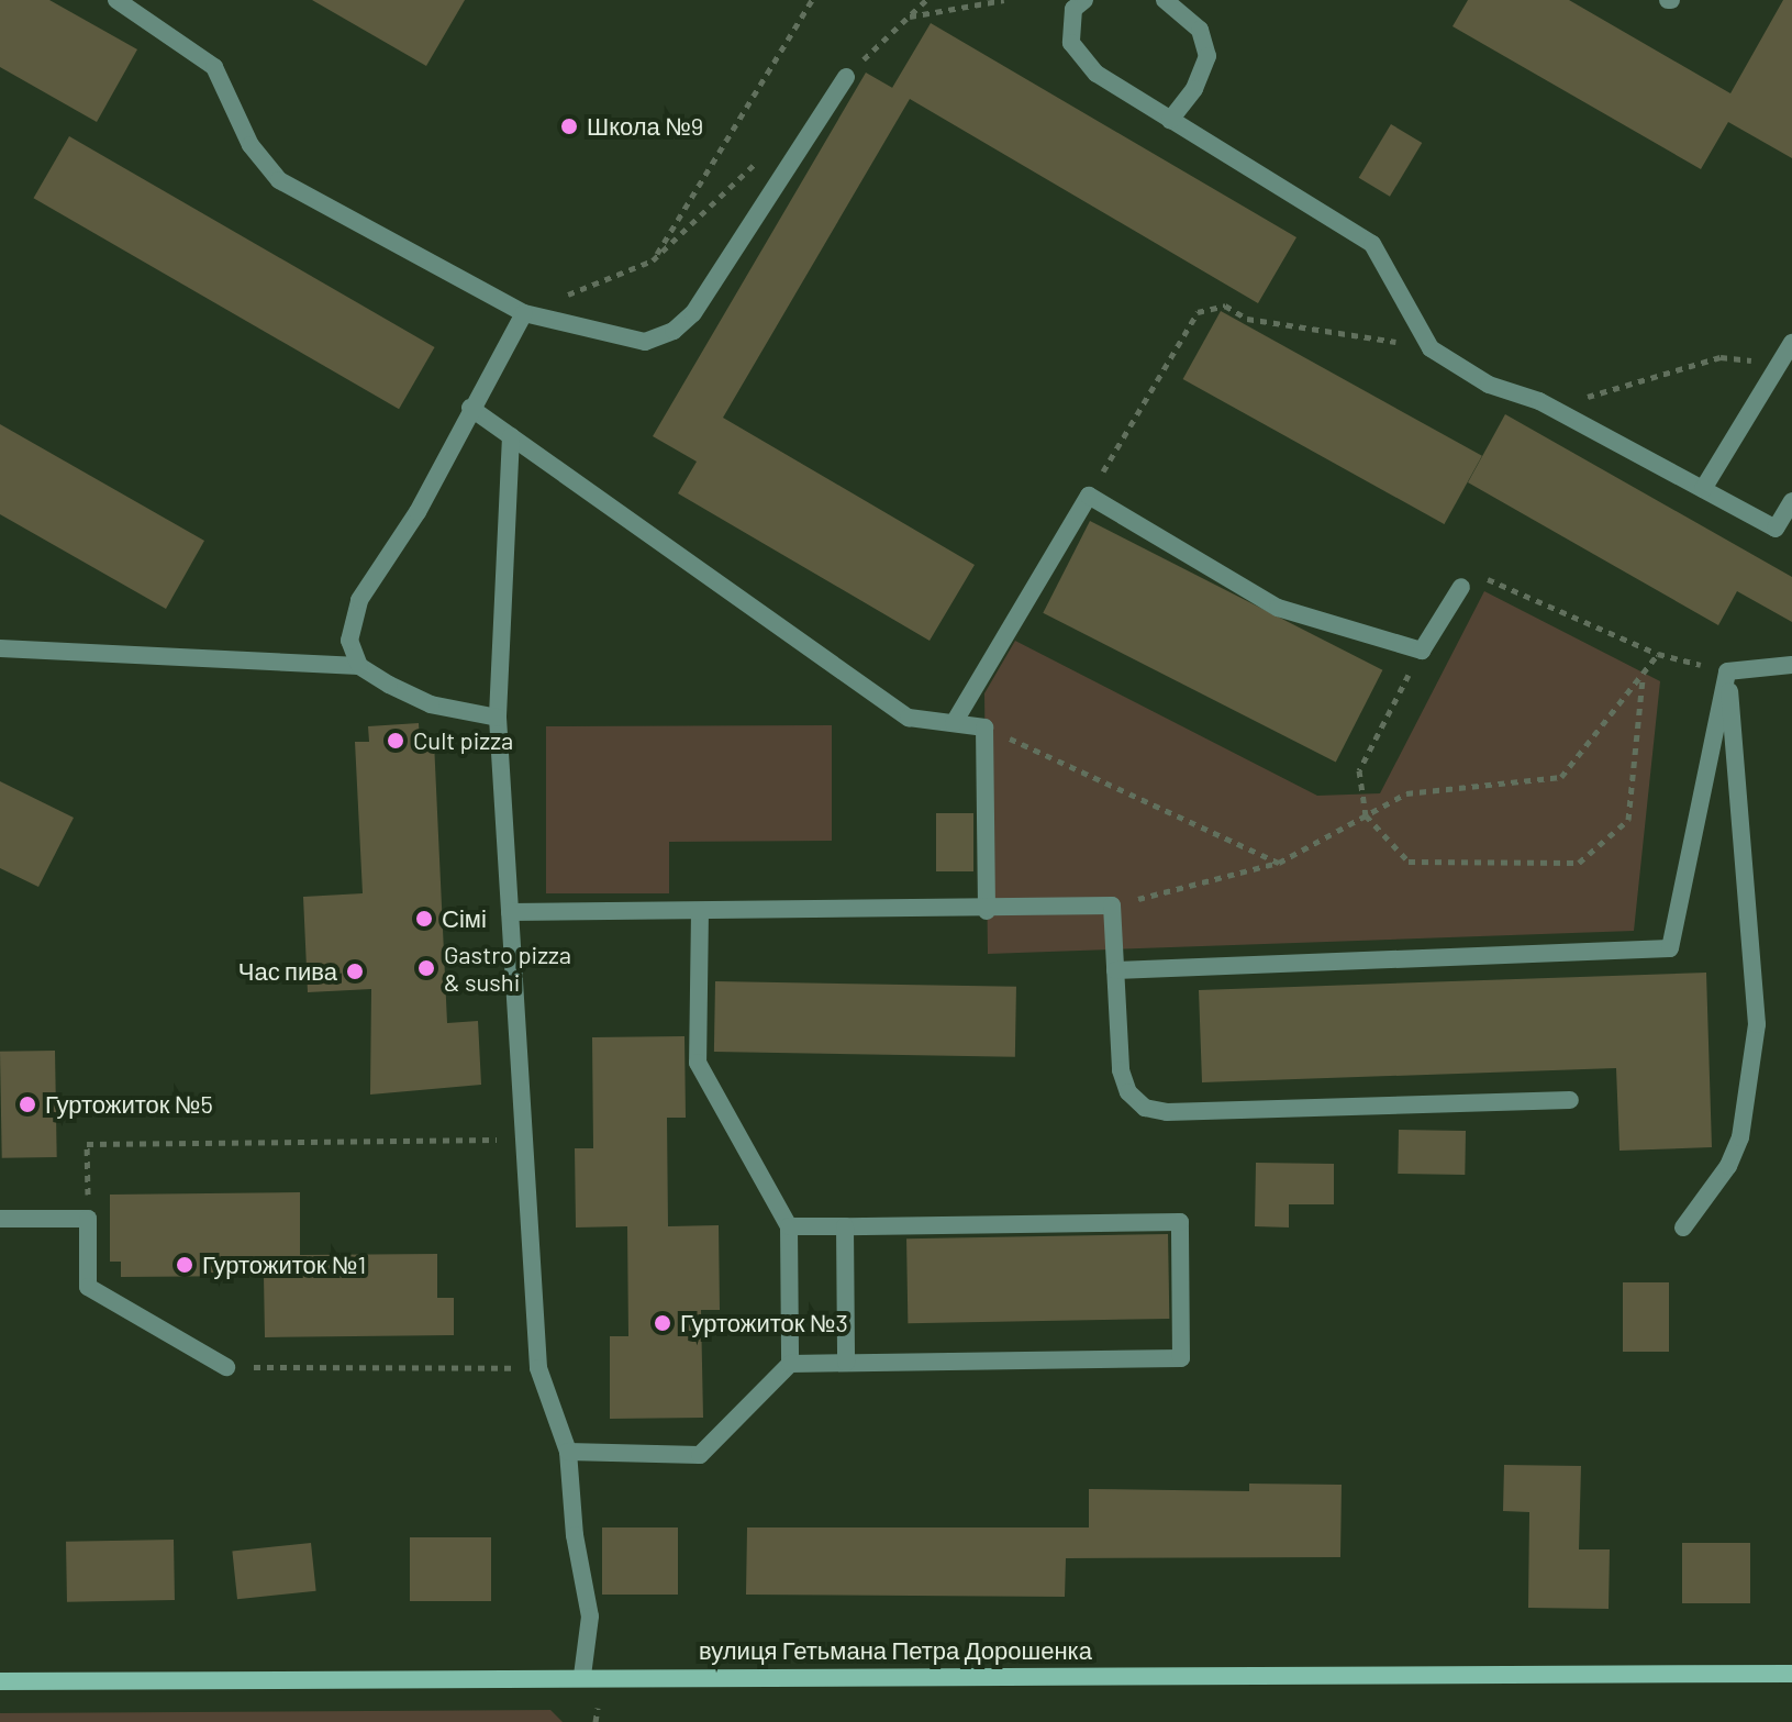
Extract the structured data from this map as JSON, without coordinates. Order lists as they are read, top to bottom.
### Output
{
  "streets": {
    "street": ["вулиця Гетьмана Петра Дорошенка"]
  },
  "places": [
    "Школа №9",
    "Cult pizza",
    "Сімі",
    "Gastro pizza & sushi",
    "Час пива",
    "Гуртожиток №5",
    "Гуртожиток №1",
    "Гуртожиток №3"
  ]
}
